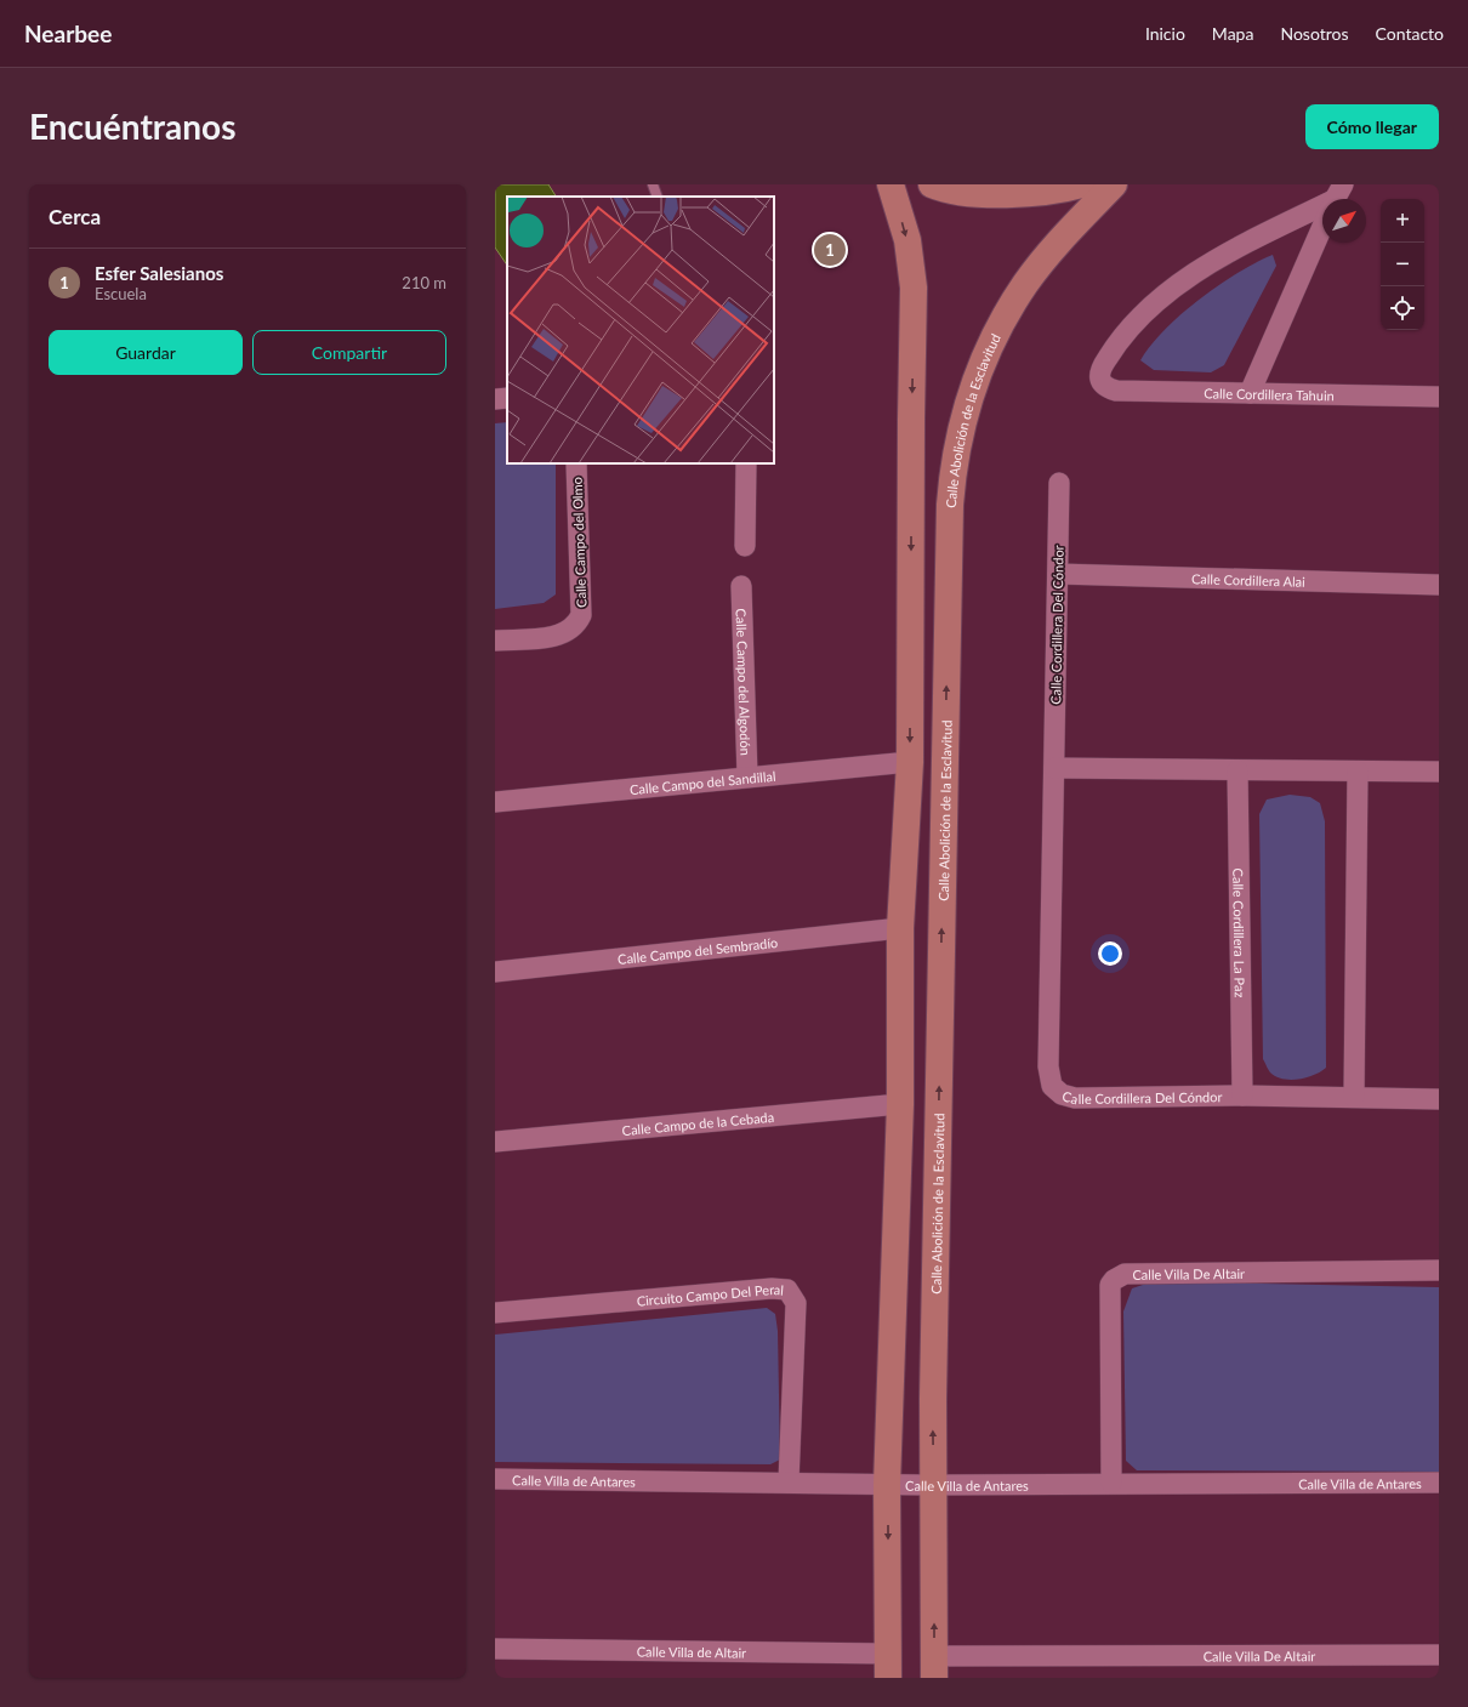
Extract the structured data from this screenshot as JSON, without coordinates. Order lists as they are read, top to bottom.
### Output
{
  "streets": {
    "main road": ["Calle Abolición de la Esclavitud"],
    "street": [
      "Calle Cordillera Tahuin",
      "Calle Campo del Olmo",
      "Calle Cordillera Alai",
      "Calle Cordillera Del Cóndor",
      "Calle Campo del Algodón",
      "Calle Campo del Sandillal",
      "Calle Cordillera La Paz",
      "Calle Campo del Sembradío",
      "Calle Campo de la Cebada",
      "Calle Villa De Altair",
      "Circuito Campo Del Peral",
      "Calle Villa de Antares",
      "Calle Villa de Altair"
    ]
  },
  "crossings": [
    ["Calle Abolición de la Esclavitud", "Calle Villa De Altair"],
    ["Calle Abolición de la Esclavitud", "Calle Villa de Antares"],
    ["Calle Cordillera Alai", "Calle Cordillera Del Cóndor"],
    ["Calle Cordillera Del Cóndor", "Calle Cordillera La Paz"],
    ["Calle Campo del Algodón", "Calle Campo del Sandillal"],
    ["Calle Villa De Altair", "Calle Villa de Antares"],
    ["Circuito Campo Del Peral", "Calle Villa de Antares"]
  ],
  "north": "top right",
  "page": {
    "header": "Nearbee",
    "nav": [
      "Inicio",
      "Mapa",
      "Nosotros",
      "Contacto"
    ],
    "buttons": [
      "Cómo llegar",
      ["Guardar", "Compartir"]
    ],
    "title": "Encuéntranos",
    "heading": "Cerca",
    "map_buttons": ["+", "−"],
    "pins": "1",
    "list": [
      {
        "mark": "1",
        "name": "Esfer Salesianos",
        "note": "Escuela",
        "value": "210 m"
      }
    ]
  }
}
